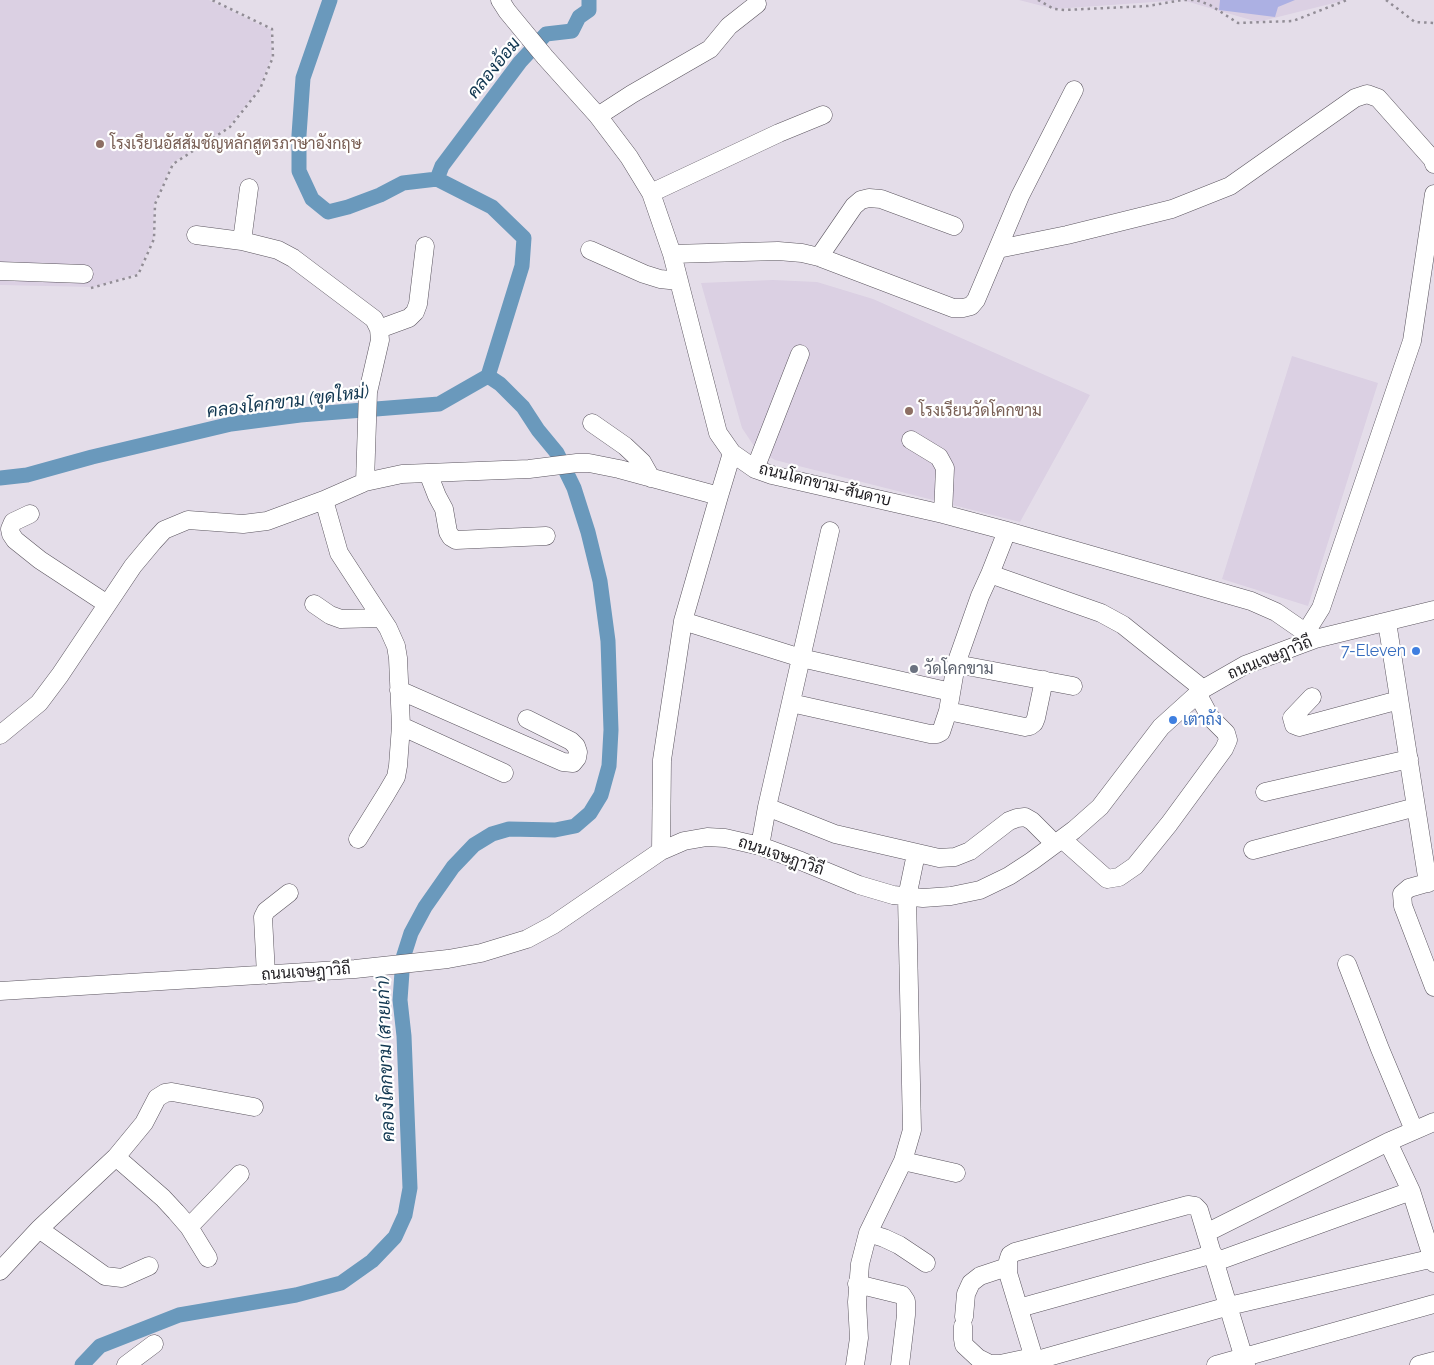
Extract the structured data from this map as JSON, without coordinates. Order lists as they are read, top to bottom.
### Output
{
  "streets": {
    "street": ["ถนนโคกขาม-สันดาบ", "ถนนเจษฎาวิถี"]
  },
  "crossings": [
    ["ถนนโคกขาม-สันดาบ", "ถนนเจษฎาวิถี"]
  ],
  "water": ["คลองอ้อม", "คลองโคกขาม (ขุดใหม่)", "คลองโคกขาม (สายเก่า)"],
  "places": [
    "โรงเรียนอัสสัมชัญหลักสูตรภาษาอังกฤษ",
    "โรงเรียนวัดโคกขาม",
    "7-Eleven",
    "วัดโคกขาม",
    "เตาถัง"
  ]
}
